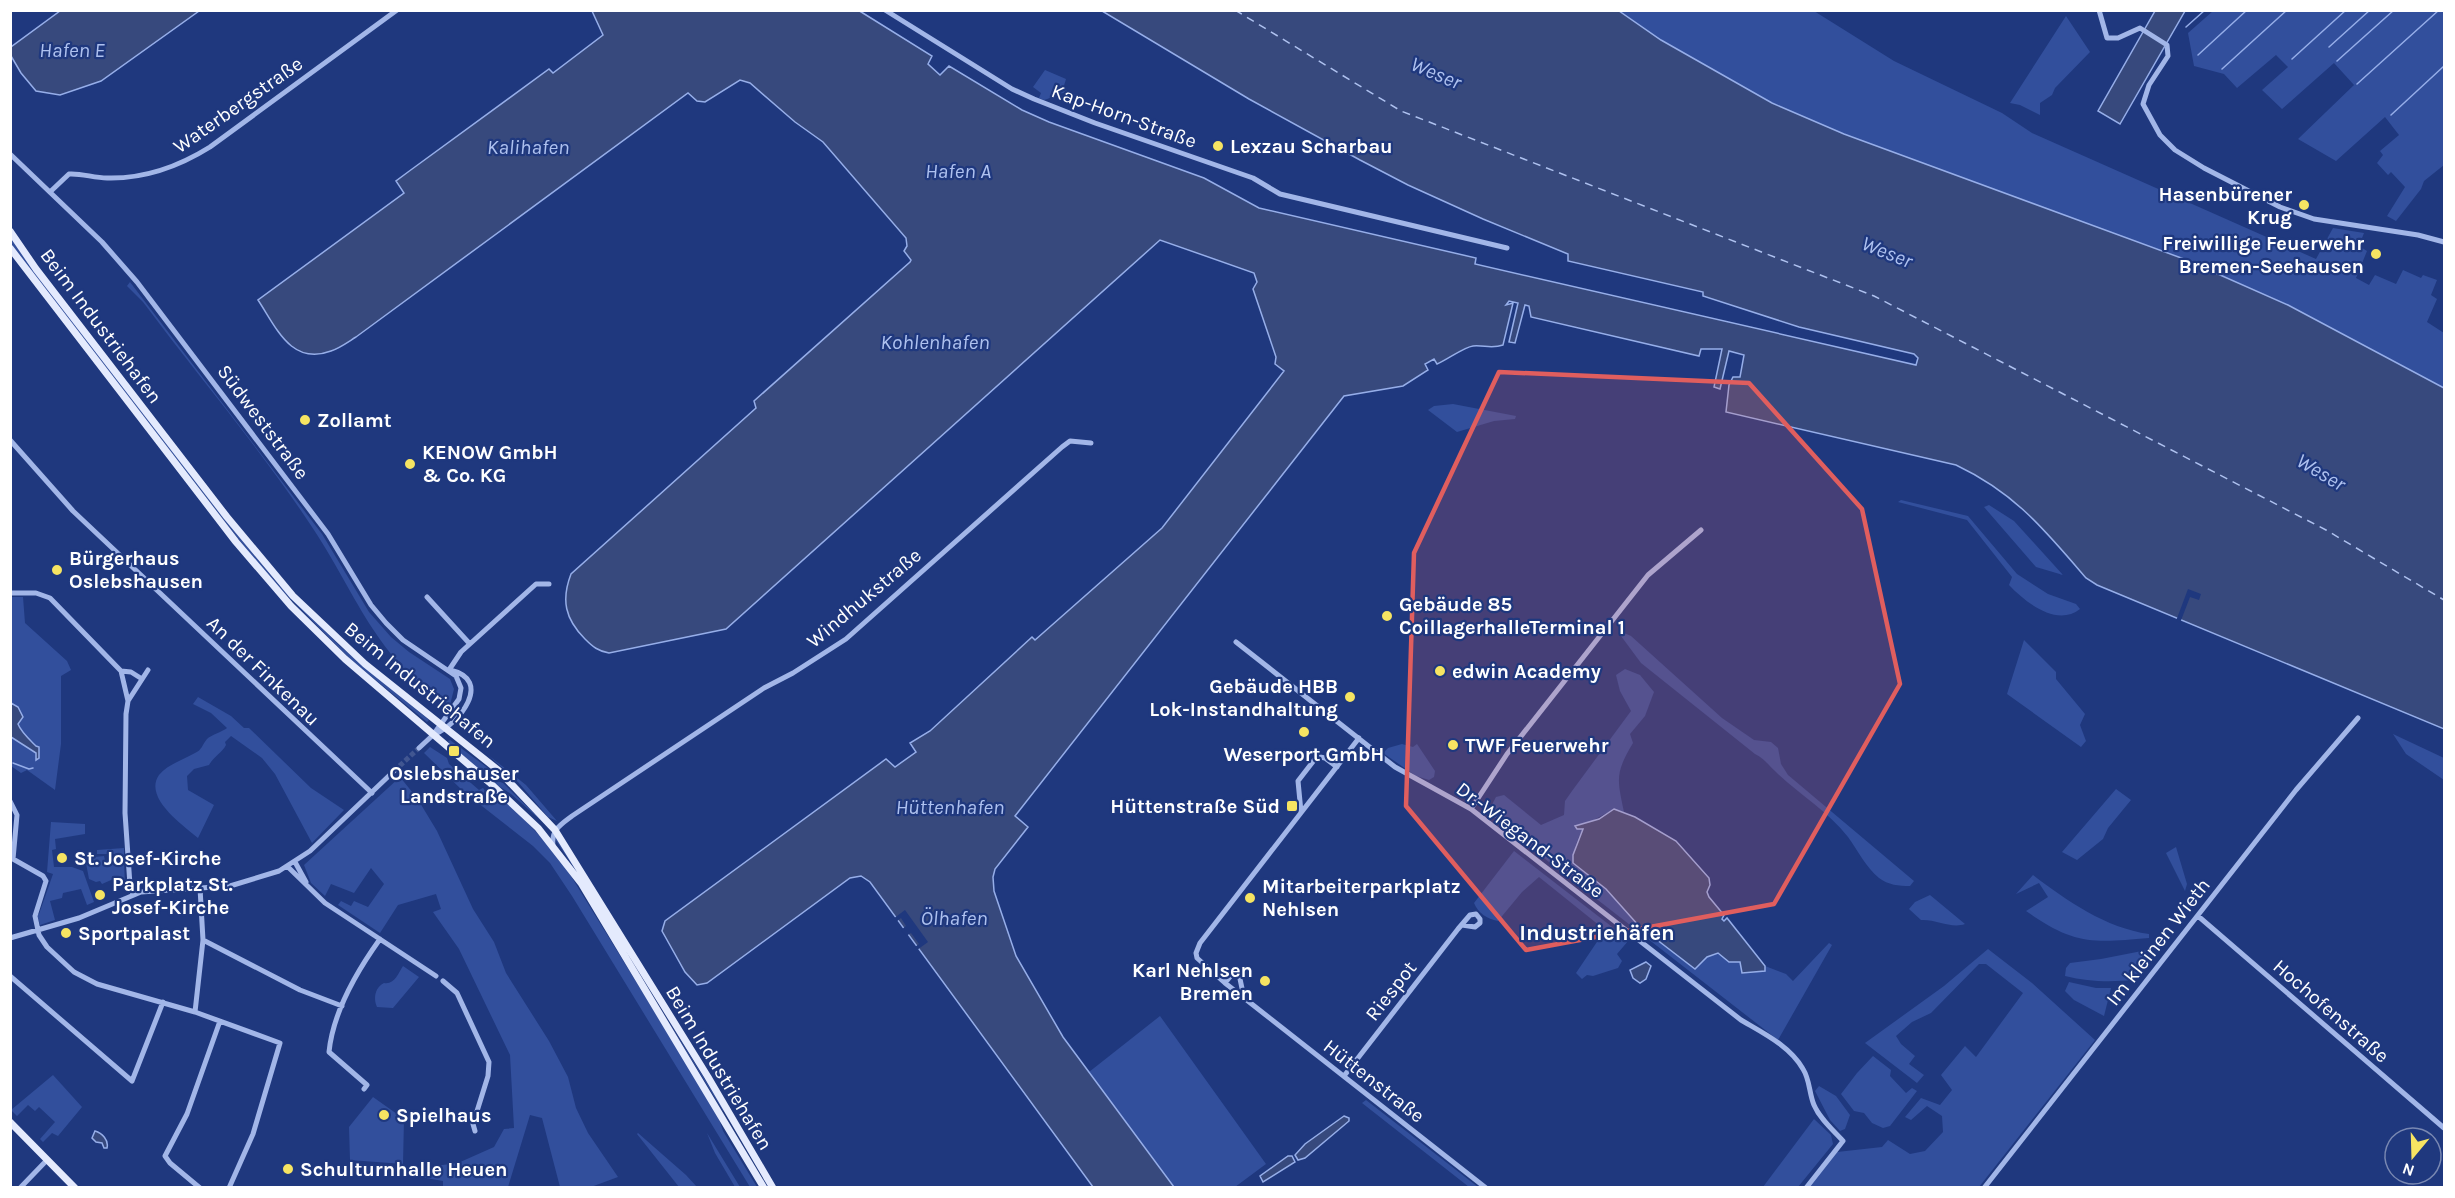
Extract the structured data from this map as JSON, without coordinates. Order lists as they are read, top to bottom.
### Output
{
  "streets": {
    "main road": ["Beim Industriehafen"],
    "street": [
      "Waterbergstraße",
      "Kap-Horn-Straße",
      "Südweststraße",
      "Windhukstraße",
      "An der Finkenau",
      "Dr.-Wiegand-Straße",
      "Im kleinen Wieth",
      "Riespot",
      "Hochofenstraße",
      "Hüttenstraße"
    ]
  },
  "crossings": [
    ["Waterbergstraße", "Südweststraße"],
    ["Beim Industriehafen", "Südweststraße"],
    ["Beim Industriehafen", "Windhukstraße"],
    ["Dr.-Wiegand-Straße", "Hüttenstraße"],
    ["Im kleinen Wieth", "Hochofenstraße"],
    ["Riespot", "Hüttenstraße"]
  ],
  "districts": ["Industriehäfen"],
  "water": [
    "Hafen E",
    "Weser",
    "Kalihafen",
    "Hafen A",
    "Kohlenhafen",
    "Hüttenhafen",
    "Ölhafen"
  ],
  "places": {
    "other": [
      "Lexzau Scharbau",
      "Hasenbürener Krug",
      "Freiwillige Feuerwehr Bremen-Seehausen",
      "Zollamt",
      "KENOW GmbH & Co. KG",
      "Bürgerhaus Oslebshausen",
      "Gebäude 85 CoillagerhalleTerminal 1",
      "edwin Academy",
      "Gebäude HBB Lok-Instandhaltung",
      "Weserport GmbH",
      "TWF Feuerwehr",
      "St. Josef-Kirche",
      "Parkplatz St. Josef-Kirche",
      "Mitarbeiterparkplatz Nehlsen",
      "Sportpalast",
      "Karl Nehlsen Bremen",
      "Spielhaus",
      "Schulturnhalle Heuen"
    ],
    "transit": ["Oslebshauser Landstraße", "Hüttenstraße Süd"]
  },
  "north": "bottom"
}
